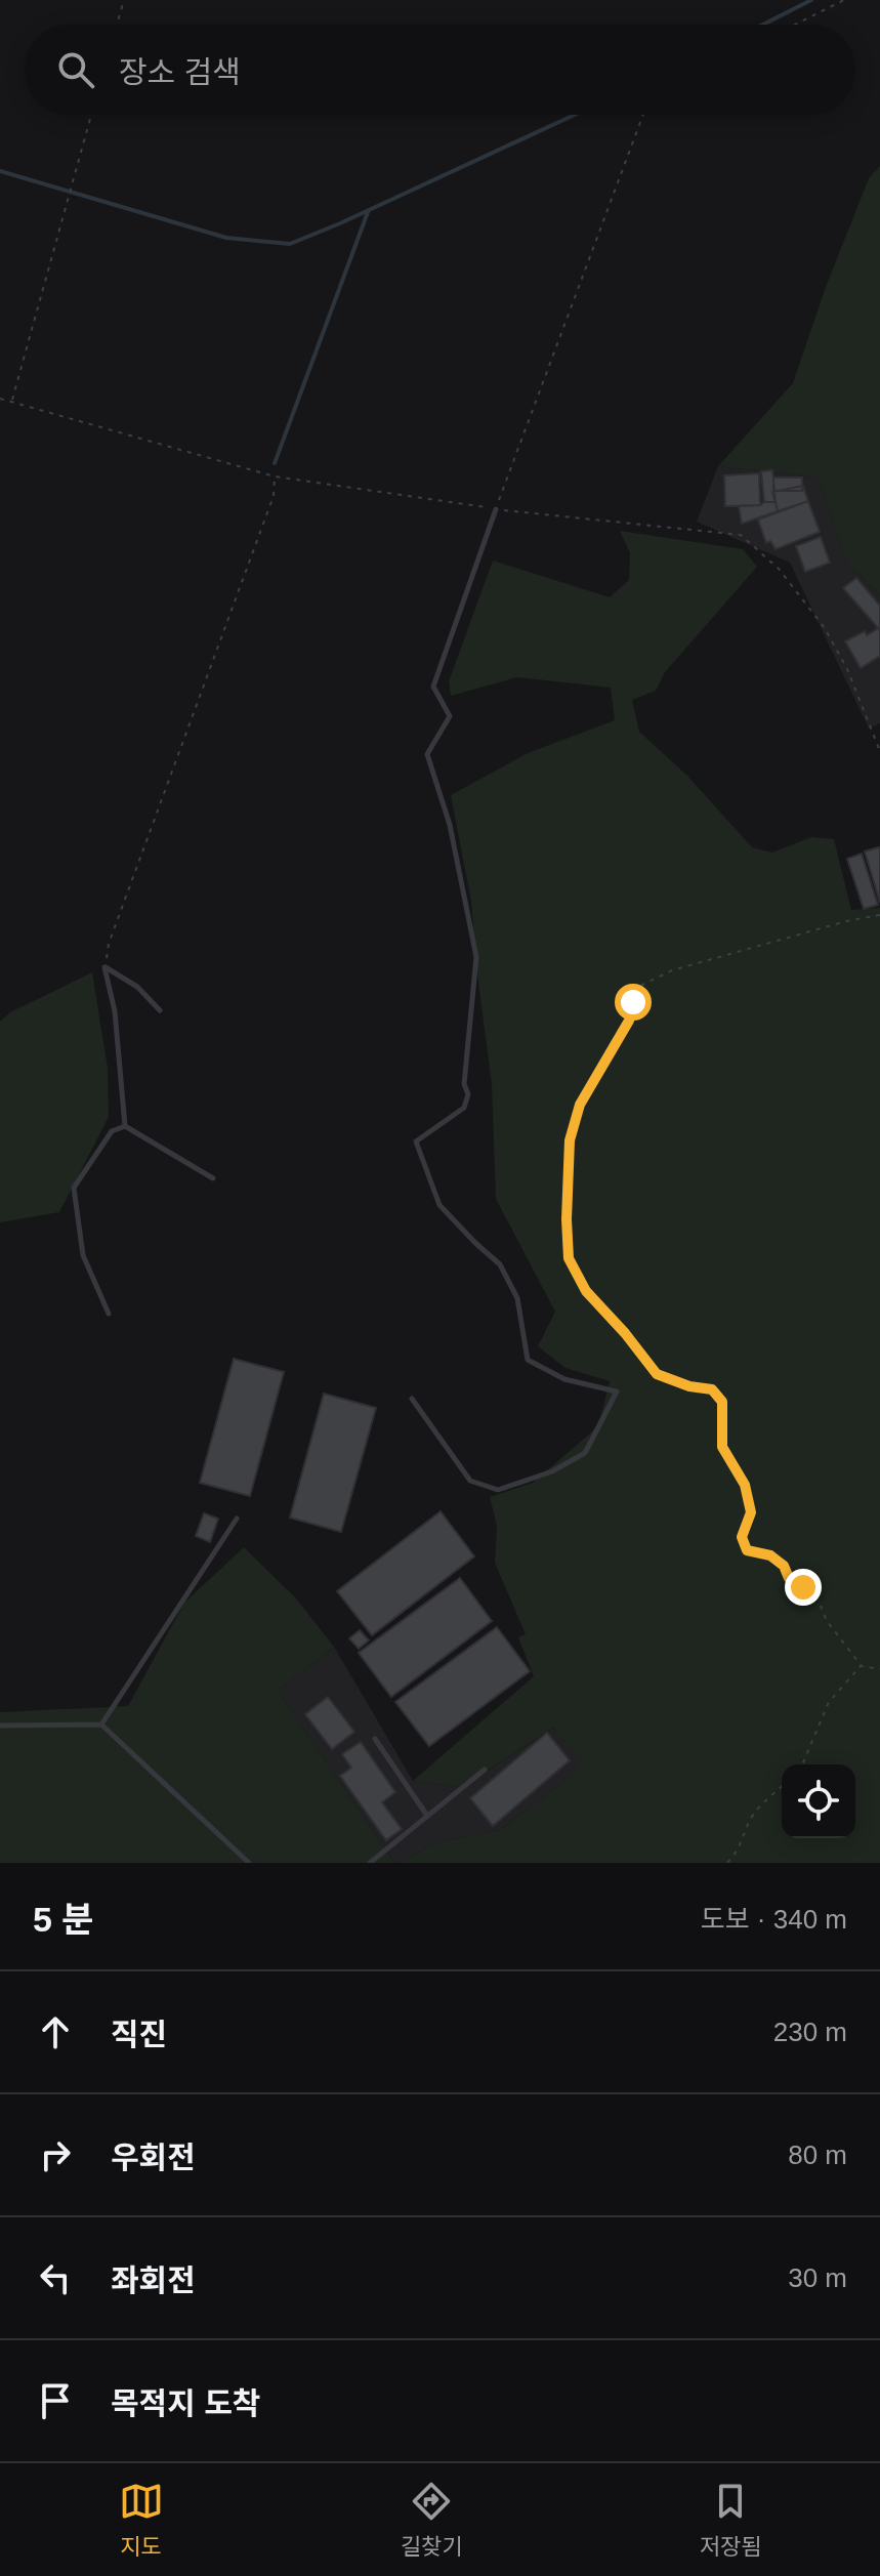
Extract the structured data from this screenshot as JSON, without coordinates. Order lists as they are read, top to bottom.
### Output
{
  "page": {
    "search": "장소 검색",
    "heading": ["5 분", "도보 · 340 m"],
    "list": [
      ["직진", "230 m"],
      ["우회전", "80 m"],
      ["좌회전", "30 m"],
      "목적지 도착"
    ],
    "nav": ["지도", "길찾기", "저장됨"]
  }
}
